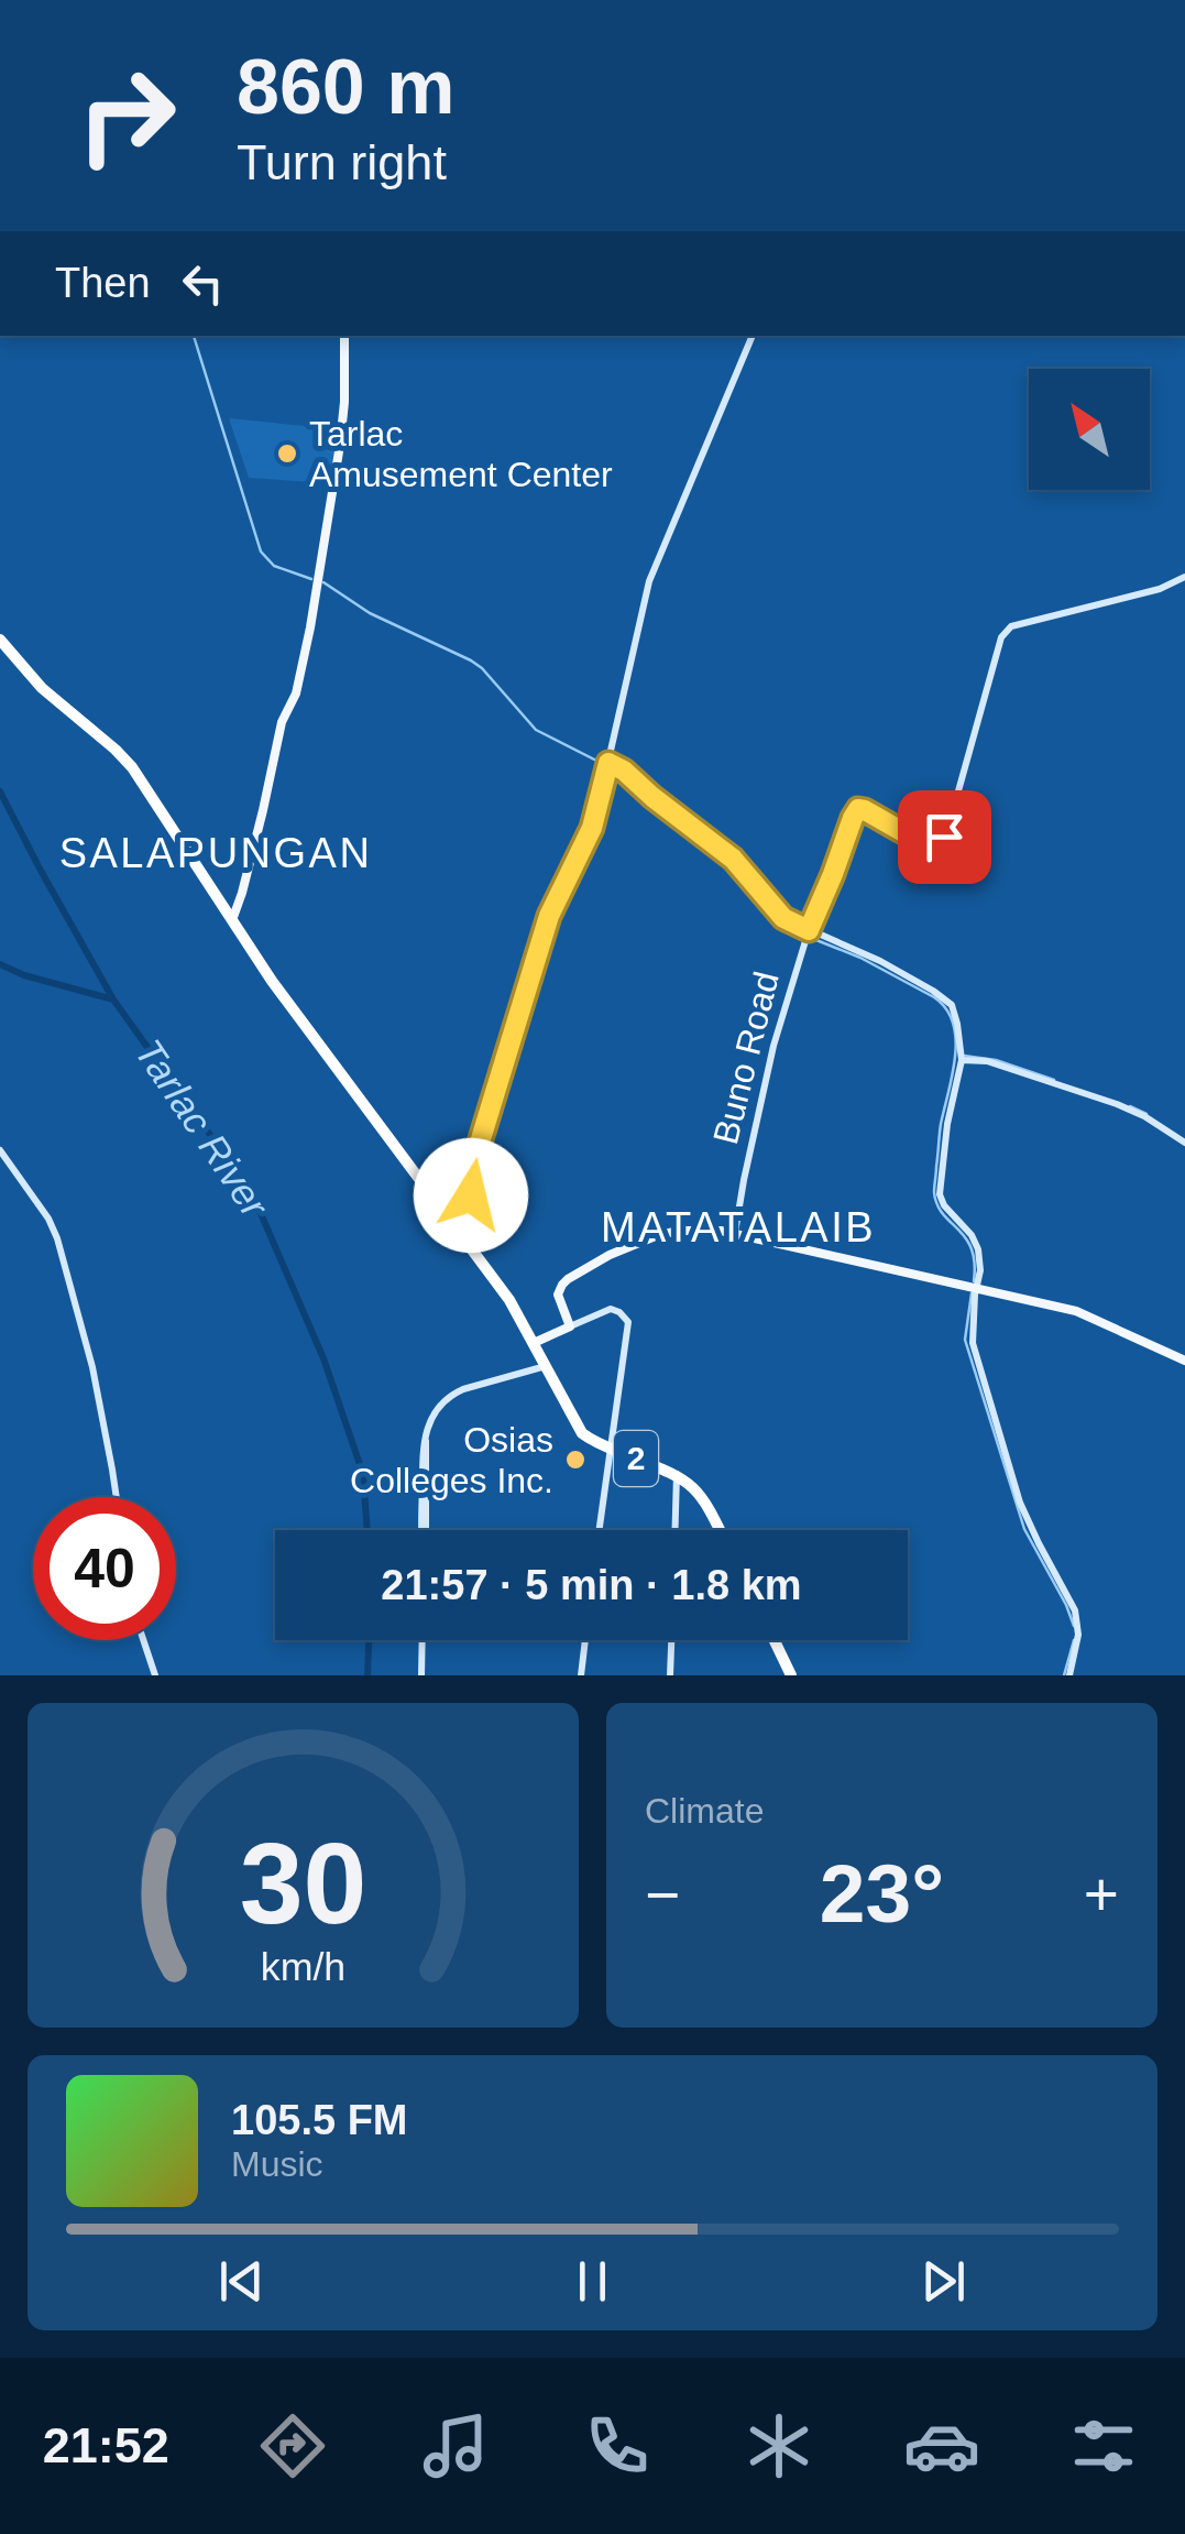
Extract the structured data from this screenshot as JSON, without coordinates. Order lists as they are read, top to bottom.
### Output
{
  "streets": {
    "highway": ["2"],
    "street": ["Buno Road"]
  },
  "districts": ["SALAPUNGAN", "MATATALAIB"],
  "water": ["Tarlac River"],
  "places": ["Tarlac Amusement Center", "Osias Colleges Inc."],
  "north": "top left",
  "page": {
    "turn": ["860 m", "Turn right"],
    "then": "Then",
    "limit": "40",
    "trip": "21:57 · 5 min · 1.8 km",
    "tile": "Climate",
    "heat": ["−", "23°", "+"],
    "song": ["105.5 FM", "Music"],
    "tabs": "21:52",
    "gauge": ["30", "km/h"]
  }
}
